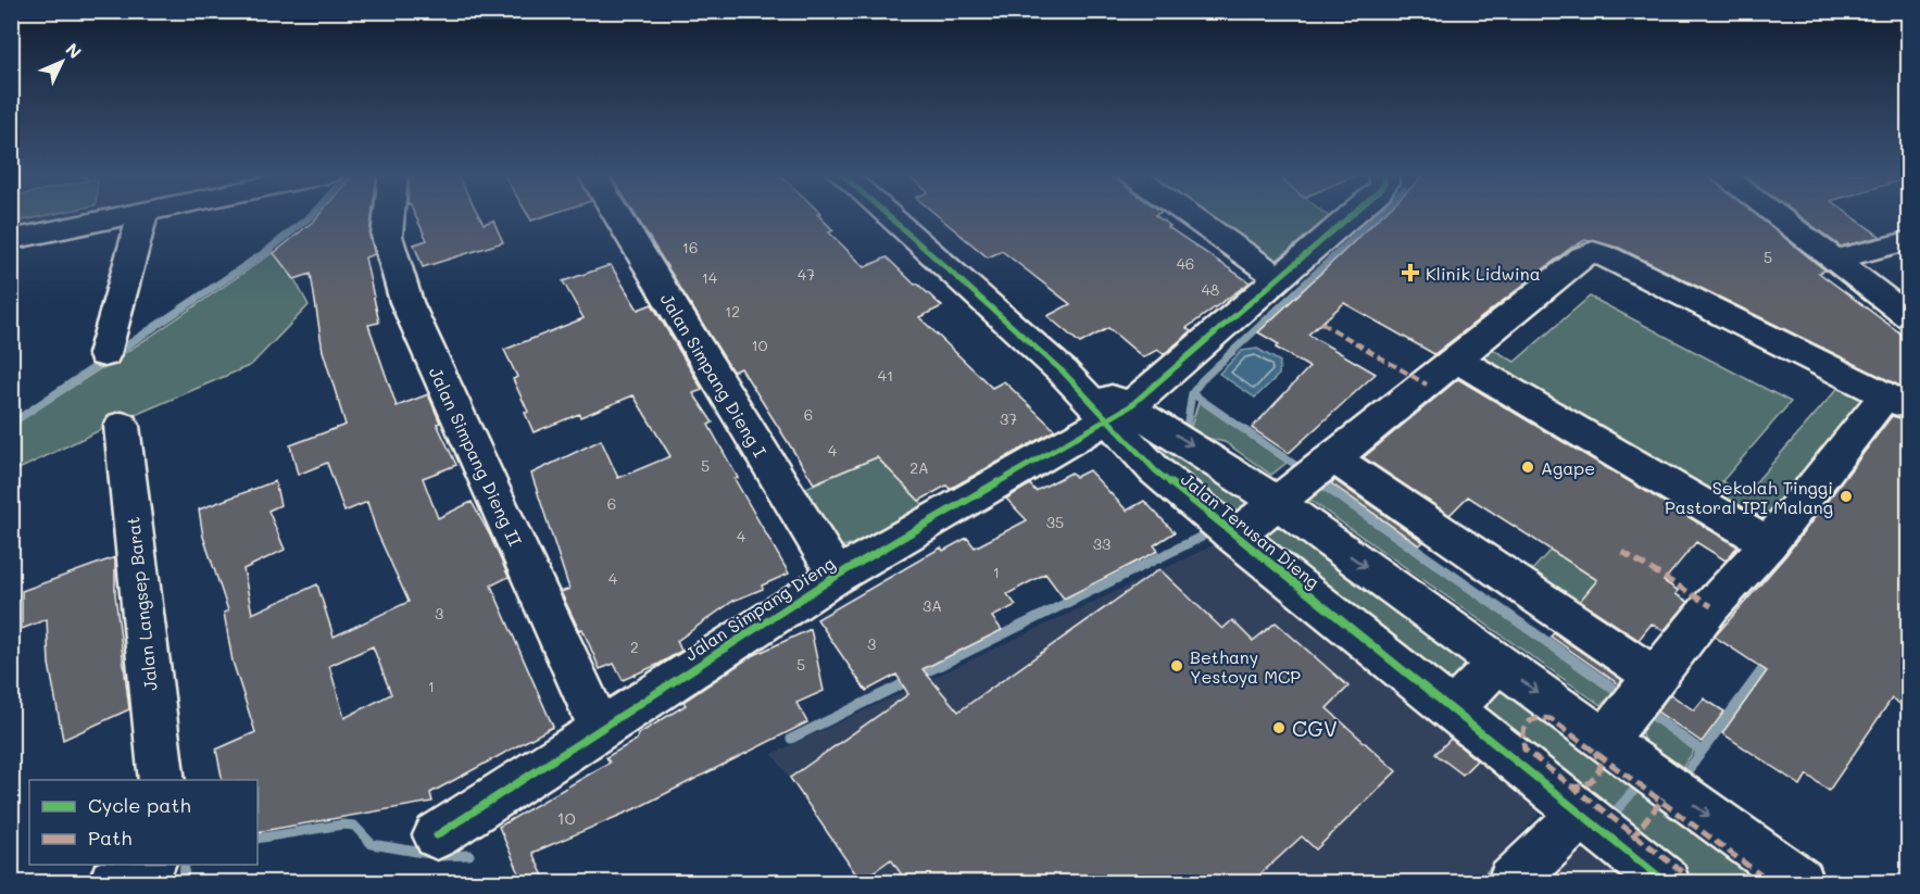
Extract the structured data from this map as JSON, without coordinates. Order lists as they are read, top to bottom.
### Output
{
  "streets": {
    "street": [
      "Jalan Simpang Dieng I",
      "Jalan Simpang Dieng II",
      "Jalan Terusan Dieng",
      "Jalan Langsep Barat",
      "Jalan Simpang Dieng"
    ]
  },
  "crossings": [
    ["Jalan Simpang Dieng I", "Jalan Simpang Dieng"],
    ["Jalan Simpang Dieng II", "Jalan Simpang Dieng"],
    ["Jalan Terusan Dieng", "Jalan Simpang Dieng"]
  ],
  "places": {
    "health": ["Klinik Lidwina"],
    "other": [
      "Agape",
      "Sekolah Tinggi Pastoral IPI Malang",
      "Bethany Yestoya MCP",
      "CGV"
    ]
  },
  "house_numbers": [
    "16",
    "5",
    "46",
    "47",
    "14",
    "48",
    "12",
    "10",
    "41",
    "6",
    "37",
    "4",
    "5",
    "2A",
    "6",
    "35",
    "4",
    "33",
    "1",
    "4",
    "3A",
    "3",
    "3",
    "2",
    "5",
    "1",
    "10"
  ],
  "legend": ["Cycle path", "Path"],
  "north": "top right"
}
